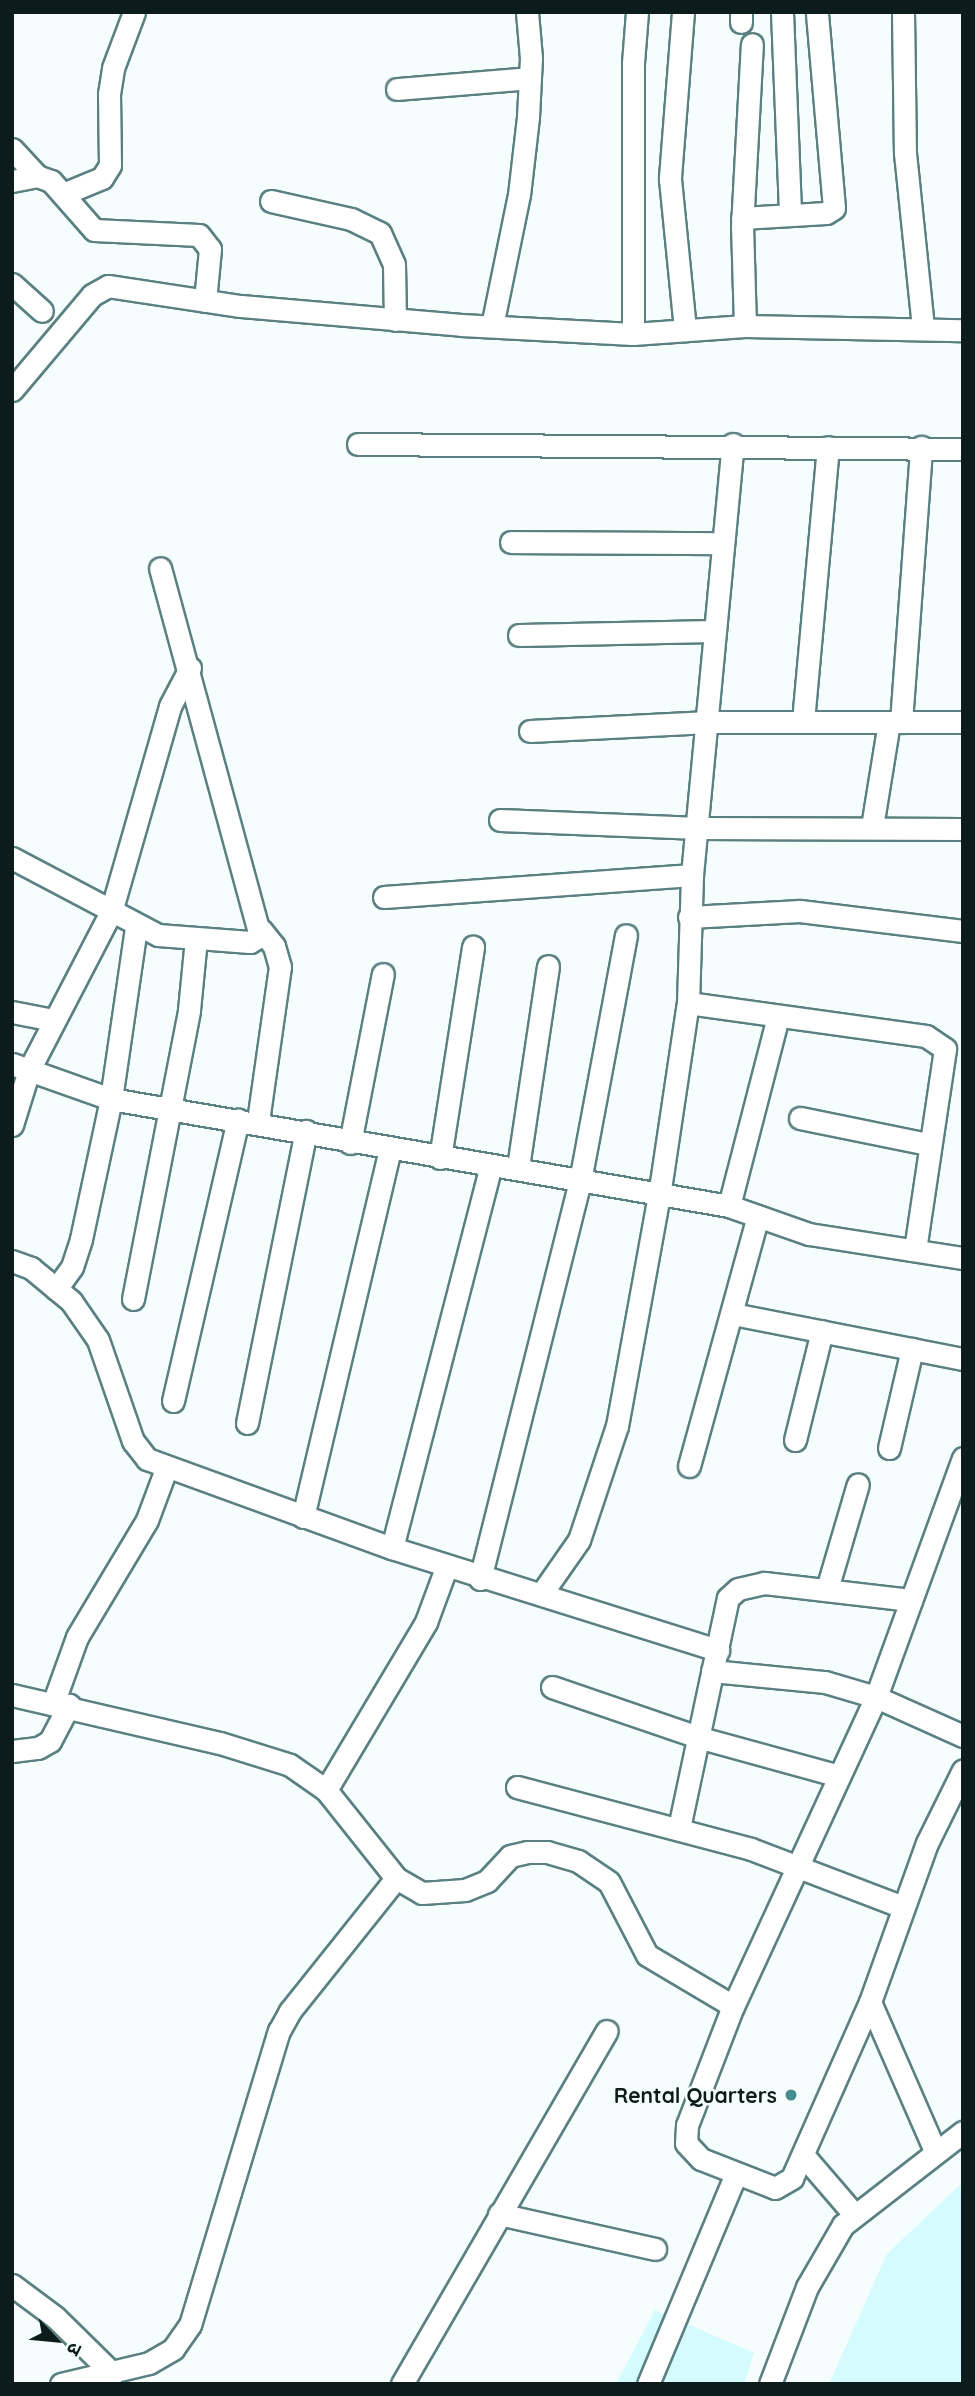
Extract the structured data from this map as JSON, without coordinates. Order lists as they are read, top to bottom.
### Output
{
  "places": ["Rental Quarters"],
  "north": "bottom right"
}
